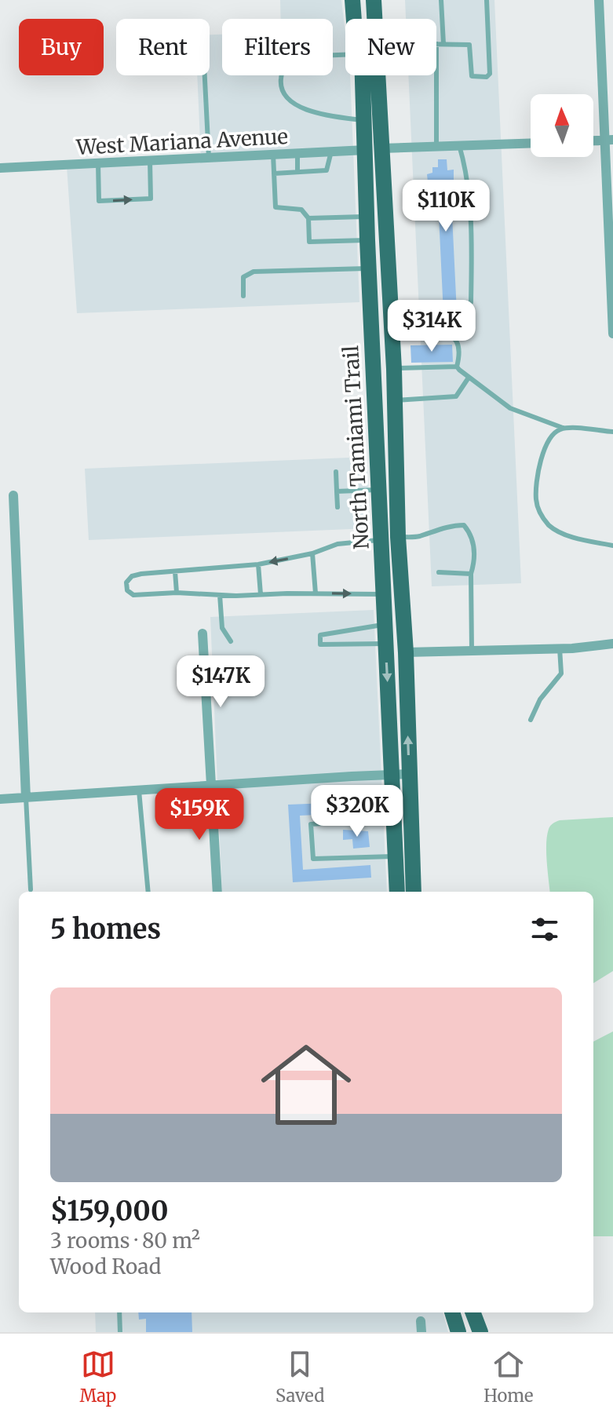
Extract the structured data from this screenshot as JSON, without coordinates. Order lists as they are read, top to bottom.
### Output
{
  "streets": {
    "main road": ["North Tamiami Trail"],
    "street": ["West Mariana Avenue"]
  },
  "crossings": [
    ["West Mariana Avenue", "North Tamiami Trail"]
  ],
  "north": "top",
  "page": {
    "chip": [
      "Buy",
      "Rent",
      "Filters",
      "New"
    ],
    "price": [
      "$110K",
      "$314K",
      "$147K",
      "$320K",
      "$159K"
    ],
    "heading": "5 homes",
    "list": [
      {
        "name": "$159,000",
        "note": "3 rooms · 80 m² · Wood Road"
      }
    ],
    "tabs": ["Map", "Saved", "Home"]
  }
}
